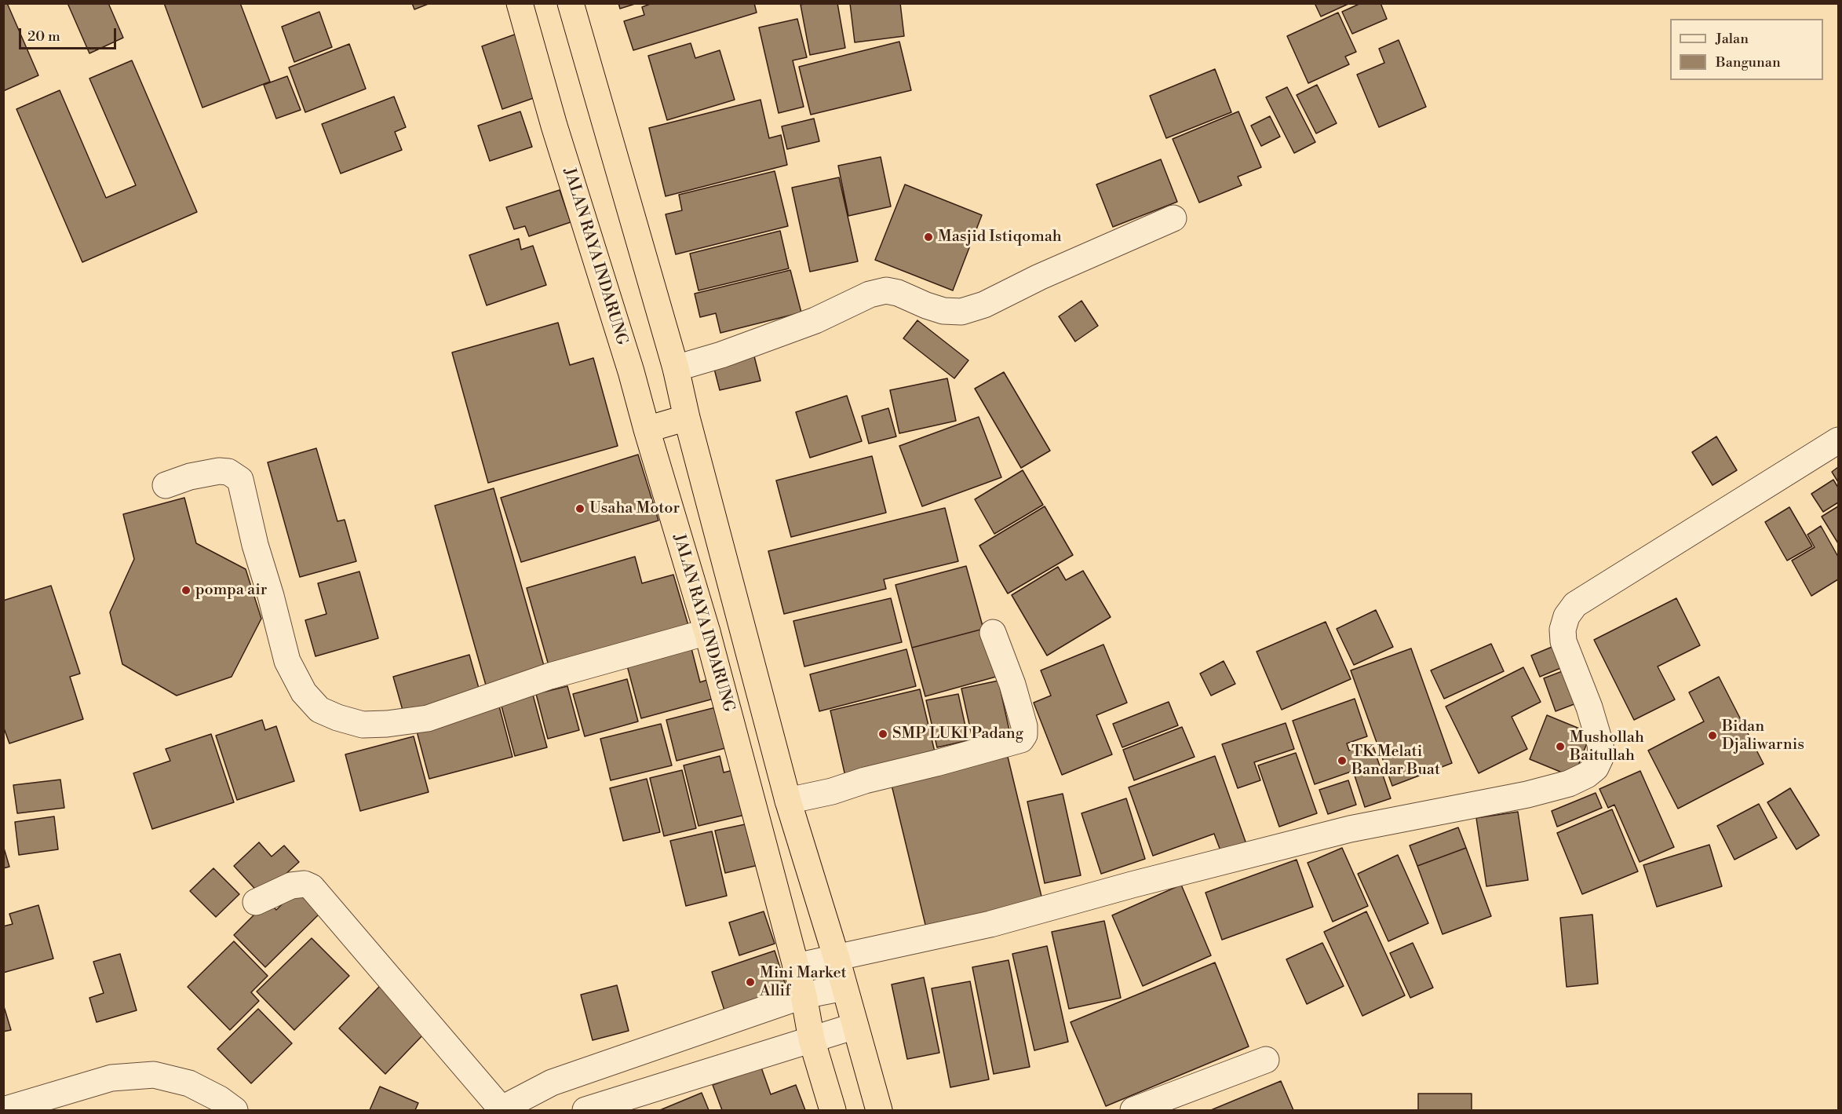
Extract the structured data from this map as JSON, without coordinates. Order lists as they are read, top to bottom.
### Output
{
  "streets": {
    "highway": ["JALAN RAYA INDARUNG"]
  },
  "places": [
    "Masjid Istiqomah",
    "Usaha Motor",
    "pompa air",
    "SMP LUKI Padang",
    "Bidan Djaliwarnis",
    "Mushollah Baitullah",
    "TK Melati Bandar Buat",
    "Mini Market Allif"
  ],
  "legend": ["Jalan", "Bangunan"],
  "scale_bar": "20 m"
}
